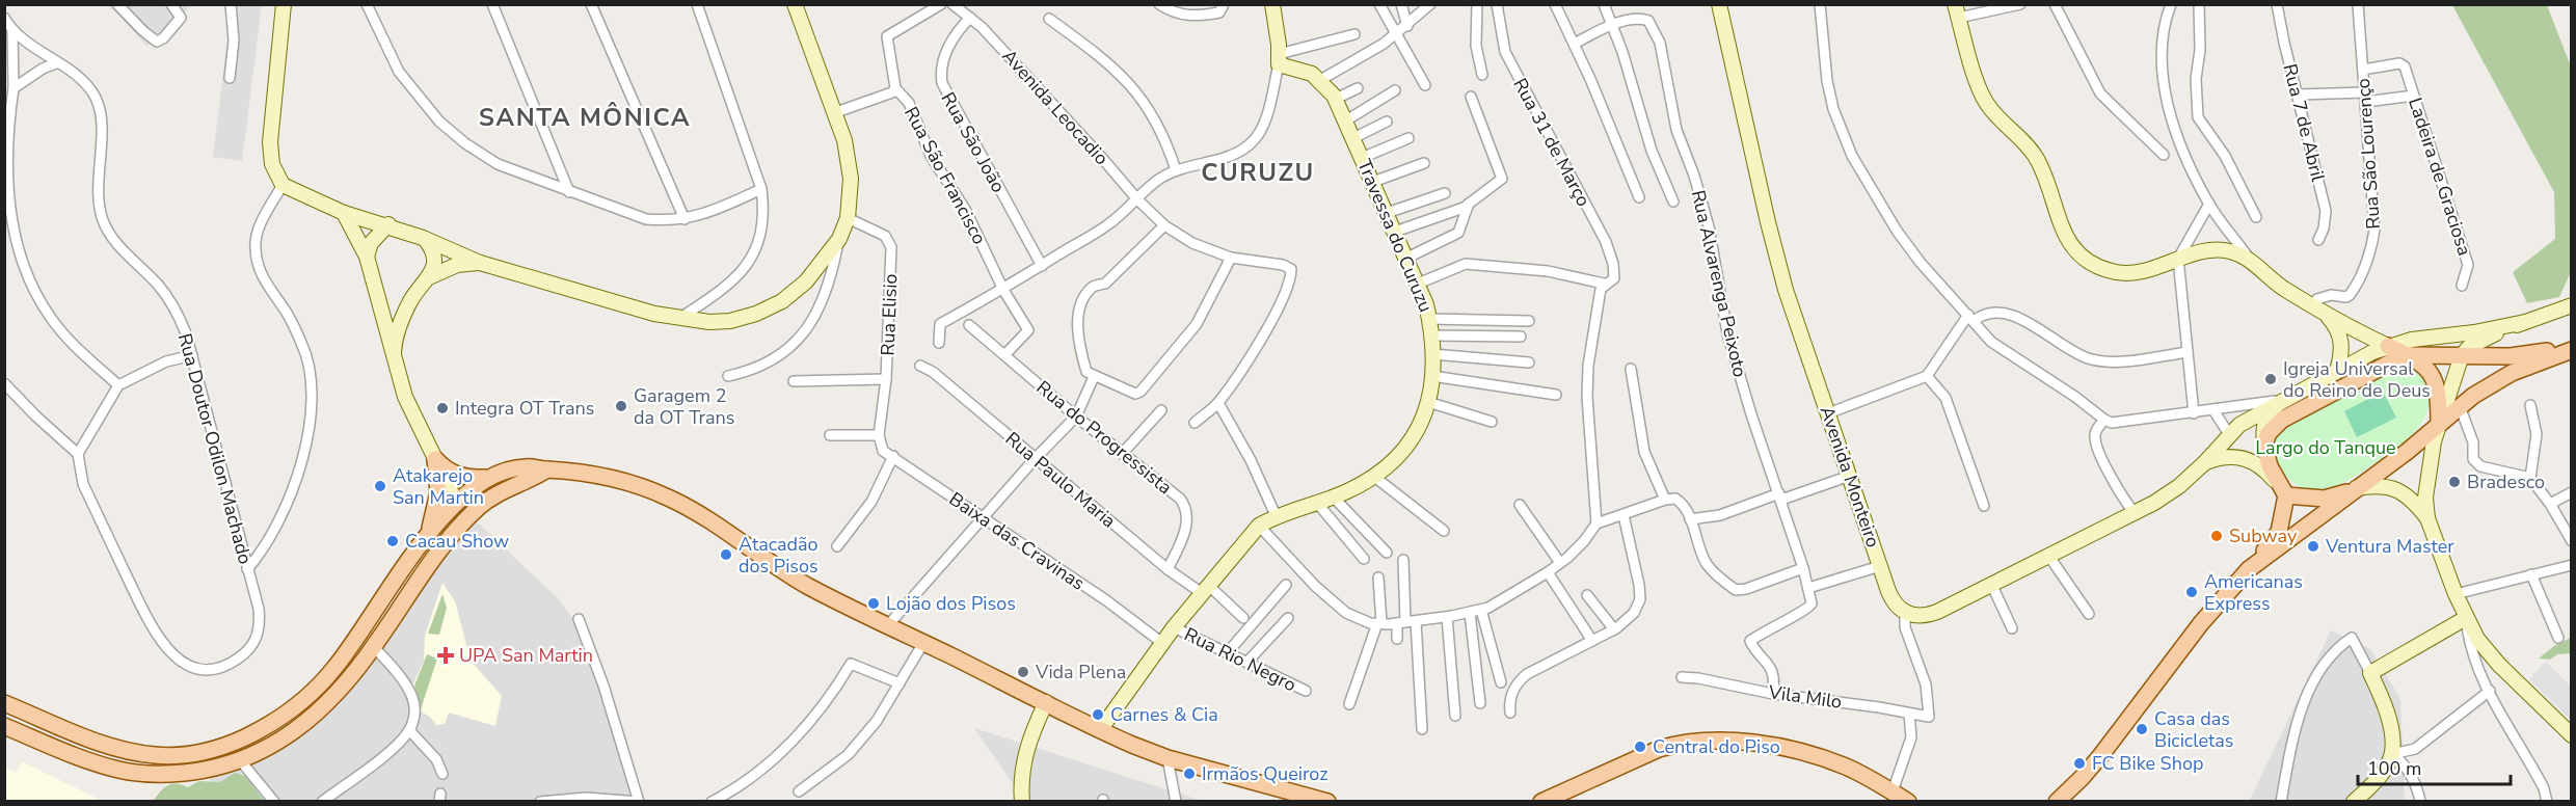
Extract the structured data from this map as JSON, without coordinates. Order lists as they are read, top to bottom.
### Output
{
  "streets": {
    "street": [
      "Avenida Leocadio",
      "Rua 7 de Abril",
      "Rua São João",
      "Rua 31 de Março",
      "Rua São Lourenço",
      "Rua São Francisco",
      "Ladeira de Graciosa",
      "Travessa do Curuzu",
      "Rua Alvarenga Peixoto",
      "Rua Elisio",
      "Rua do Progressista",
      "Rua Doutor Odilon Machado",
      "Avenida Monteiro",
      "Rua Paulo Maria",
      "Baixa das Cravinas",
      "Rua Rio Negro",
      "Vila Milo"
    ]
  },
  "crossings": [
    ["Avenida Leocadio", "Rua São João"],
    ["Rua São Lourenço", "Ladeira de Graciosa"],
    ["Rua São Francisco", "Rua do Progressista"],
    ["Travessa do Curuzu", "Rua Paulo Maria"],
    ["Travessa do Curuzu", "Baixa das Cravinas"],
    ["Travessa do Curuzu", "Rua Rio Negro"],
    ["Rua Elisio", "Baixa das Cravinas"],
    ["Rua do Progressista", "Rua Paulo Maria"],
    ["Avenida Monteiro", "Vila Milo"],
    ["Baixa das Cravinas", "Rua Rio Negro"]
  ],
  "districts": ["SANTA MÔNICA", "CURUZU"],
  "parks": ["Largo do Tanque"],
  "places": {
    "other": [
      "Igreja Universal do Reino de Deus",
      "Garagem 2 da OT Trans",
      "Integra OT Trans",
      "Bradesco",
      "Atakarejo San Martin",
      "Subway",
      "Cacau Show",
      "Ventura Master",
      "Atacadão dos Pisos",
      "Americanas Express",
      "Lojão dos Pisos",
      "Vida Plena",
      "Carnes & Cia",
      "Casa das Bicicletas",
      "Central do Piso",
      "FC Bike Shop",
      "Irmãos Queiroz"
    ],
    "health": ["UPA San Martin"]
  },
  "scale_bar": "100 m"
}
